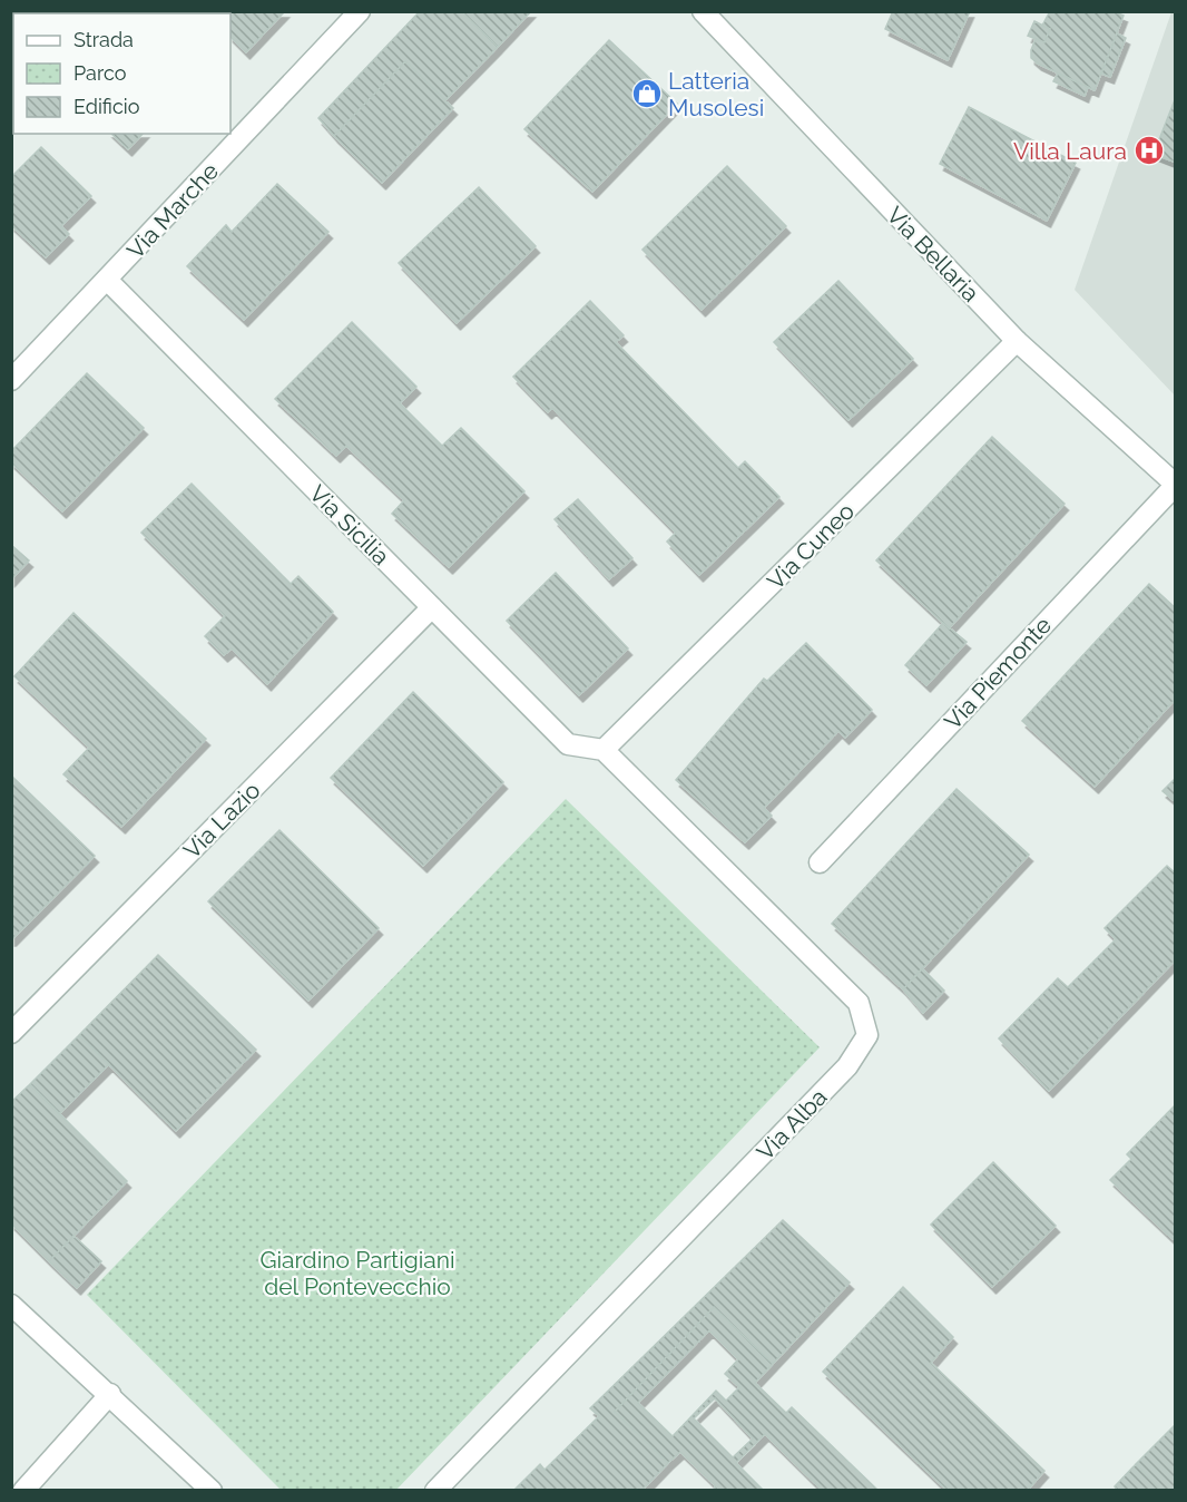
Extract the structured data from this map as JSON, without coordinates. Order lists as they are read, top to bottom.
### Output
{
  "streets": {
    "street": [
      "Via Marche",
      "Via Bellaria",
      "Via Sicilia",
      "Via Cuneo",
      "Via Piemonte",
      "Via Lazio",
      "Via Alba"
    ]
  },
  "crossings": [
    ["Via Marche", "Via Sicilia"],
    ["Via Bellaria", "Via Cuneo"],
    ["Via Bellaria", "Via Piemonte"],
    ["Via Sicilia", "Via Cuneo"],
    ["Via Sicilia", "Via Lazio"],
    ["Via Sicilia", "Via Alba"],
    ["Via Cuneo", "Via Alba"]
  ],
  "parks": ["Giardino Partigiani del Pontevecchio"],
  "places": {
    "shop": ["Latteria Musolesi"],
    "hospital": ["Villa Laura"]
  },
  "legend": ["Strada", "Parco", "Edificio"]
}
